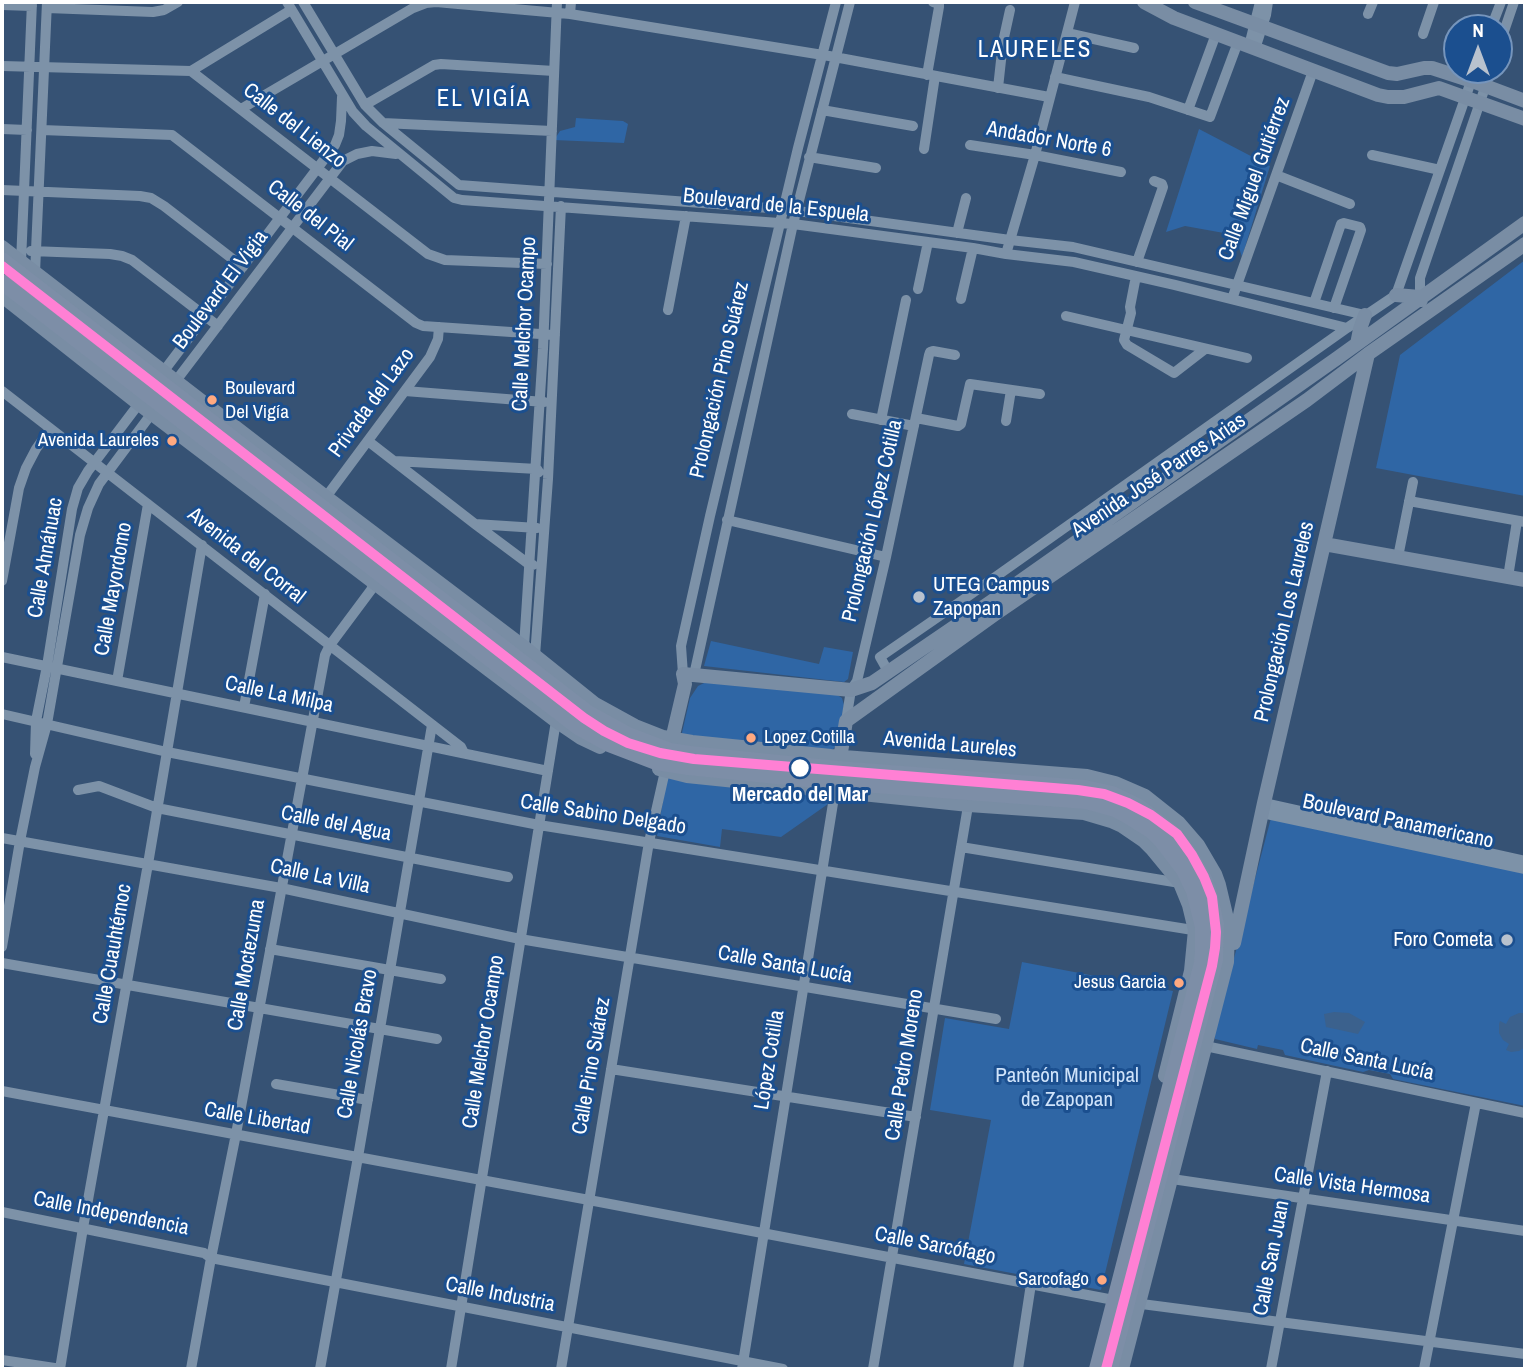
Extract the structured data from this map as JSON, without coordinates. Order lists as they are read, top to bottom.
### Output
{
  "streets": {
    "main road": [
      "Prolongación Pino Suárez",
      "Avenida José Parres Arias",
      "Prolongación Los Laureles",
      "Avenida Laureles"
    ],
    "street": [
      "Calle del Lienzo",
      "Andador Norte 6",
      "Calle Miguel Gutiérrez",
      "Boulevard de la Espuela",
      "Calle del Pial",
      "Boulevard El Vigia",
      "Calle Melchor Ocampo",
      "Privada del Lazo",
      "Prolongación López Cotilla",
      "Avenida del Corral",
      "Calle Ahnáhuac",
      "Calle Mayordomo",
      "Calle La Milpa",
      "Calle Sabino Delgado",
      "Boulevard Panamericano",
      "Calle del Agua",
      "Calle La Villa",
      "Calle Cuauhtémoc",
      "Calle Moctezuma",
      "Calle Santa Lucía",
      "Calle Nicolás Bravo",
      "López Cotilla",
      "Calle Pedro Moreno",
      "Calle Pino Suárez",
      "Calle Libertad",
      "Calle Vista Hermosa",
      "Calle Independencia",
      "Calle Sarcófago",
      "Calle San Juan",
      "Calle Industria"
    ]
  },
  "crossings": [
    ["Calle del Lienzo", "Boulevard El Vigia"],
    ["Calle del Lienzo", "Calle Melchor Ocampo"],
    ["Calle Miguel Gutiérrez", "Boulevard de la Espuela"],
    ["Boulevard de la Espuela", "Boulevard El Vigia"],
    ["Boulevard de la Espuela", "Calle Melchor Ocampo"],
    ["Boulevard de la Espuela", "Prolongación Pino Suárez"],
    ["Boulevard de la Espuela", "Avenida José Parres Arias"],
    ["Calle del Pial", "Boulevard El Vigia"],
    ["Calle del Pial", "Calle Melchor Ocampo"],
    ["Calle del Pial", "Privada del Lazo"],
    ["Boulevard El Vigia", "Calle Ahnáhuac"],
    ["Boulevard El Vigia", "Avenida Laureles"],
    ["Calle Melchor Ocampo", "Calle La Milpa"],
    ["Calle Melchor Ocampo", "Avenida Laureles"],
    ["Calle Melchor Ocampo", "Calle Sabino Delgado"],
    ["Calle Melchor Ocampo", "Calle La Villa"],
    ["Calle Melchor Ocampo", "Calle Libertad"],
    ["Calle Melchor Ocampo", "Calle Industria"],
    ["Prolongación Pino Suárez", "Avenida José Parres Arias"],
    ["Prolongación Pino Suárez", "Avenida Laureles"],
    ["Prolongación Pino Suárez", "Calle Pino Suárez"],
    ["Privada del Lazo", "Avenida Laureles"],
    ["Avenida José Parres Arias", "Prolongación López Cotilla"],
    ["Avenida José Parres Arias", "Prolongación Los Laureles"],
    ["Avenida del Corral", "Calle Ahnáhuac"],
    ["Avenida del Corral", "Calle Mayordomo"],
    ["Avenida del Corral", "Calle La Milpa"],
    ["Avenida del Corral", "Calle Cuauhtémoc"],
    ["Avenida del Corral", "Calle Moctezuma"],
    ["Avenida del Corral", "Calle Nicolás Bravo"],
    ["Calle Ahnáhuac", "Calle La Milpa"],
    ["Calle Ahnáhuac", "Avenida Laureles"],
    ["Calle Ahnáhuac", "Calle Sabino Delgado"],
    ["Calle Ahnáhuac", "Calle La Villa"],
    ["Calle Mayordomo", "Calle La Milpa"],
    ["Prolongación Los Laureles", "Avenida Laureles"],
    ["Prolongación Los Laureles", "Boulevard Panamericano"],
    ["Calle La Milpa", "Calle Cuauhtémoc"],
    ["Calle La Milpa", "Calle Moctezuma"],
    ["Calle La Milpa", "Calle Nicolás Bravo"],
    ["Avenida Laureles", "Calle Sabino Delgado"],
    ["Avenida Laureles", "Calle Moctezuma"],
    ["Avenida Laureles", "Calle Santa Lucía"],
    ["Avenida Laureles", "López Cotilla"],
    ["Avenida Laureles", "Calle Pedro Moreno"],
    ["Avenida Laureles", "Calle Pino Suárez"],
    ["Avenida Laureles", "Calle Vista Hermosa"],
    ["Avenida Laureles", "Calle Sarcófago"],
    ["Calle Sabino Delgado", "Calle Cuauhtémoc"],
    ["Calle Sabino Delgado", "Calle Moctezuma"],
    ["Calle Sabino Delgado", "Calle Nicolás Bravo"],
    ["Calle Sabino Delgado", "López Cotilla"],
    ["Calle Sabino Delgado", "Calle Pedro Moreno"],
    ["Calle Sabino Delgado", "Calle Pino Suárez"],
    ["Calle del Agua", "Calle Cuauhtémoc"],
    ["Calle del Agua", "Calle Moctezuma"],
    ["Calle del Agua", "Calle Nicolás Bravo"],
    ["Calle La Villa", "Calle Cuauhtémoc"],
    ["Calle La Villa", "Calle Moctezuma"],
    ["Calle La Villa", "Calle Santa Lucía"],
    ["Calle La Villa", "Calle Nicolás Bravo"],
    ["Calle La Villa", "Calle Pino Suárez"],
    ["Calle Cuauhtémoc", "Calle Libertad"],
    ["Calle Cuauhtémoc", "Calle Independencia"],
    ["Calle Moctezuma", "Calle Libertad"],
    ["Calle Moctezuma", "Calle Independencia"],
    ["Calle Moctezuma", "Calle Industria"],
    ["Calle Santa Lucía", "López Cotilla"],
    ["Calle Santa Lucía", "Calle Pedro Moreno"],
    ["Calle Santa Lucía", "Calle Pino Suárez"],
    ["Calle Santa Lucía", "Calle San Juan"],
    ["Calle Nicolás Bravo", "Calle Libertad"],
    ["Calle Nicolás Bravo", "Calle Industria"],
    ["López Cotilla", "Calle Sarcófago"],
    ["López Cotilla", "Calle Industria"],
    ["Calle Pedro Moreno", "Calle Sarcófago"],
    ["Calle Pino Suárez", "Calle Libertad"],
    ["Calle Pino Suárez", "Calle Sarcófago"],
    ["Calle Pino Suárez", "Calle Industria"],
    ["Calle Libertad", "Calle Sarcófago"],
    ["Calle Vista Hermosa", "Calle San Juan"],
    ["Calle Independencia", "Calle Industria"],
    ["Calle Sarcófago", "Calle San Juan"]
  ],
  "districts": ["LAURELES", "EL VIGÍA"],
  "parks": ["Panteón Municipal de Zapopan"],
  "places": [
    "Boulevard Del Vigía",
    "Avenida Laureles",
    "UTEG Campus Zapopan",
    "Lopez Cotilla",
    "Mercado del Mar",
    "Foro Cometa",
    "Jesus Garcia",
    "Sarcofago"
  ],
  "north": "top"
}
